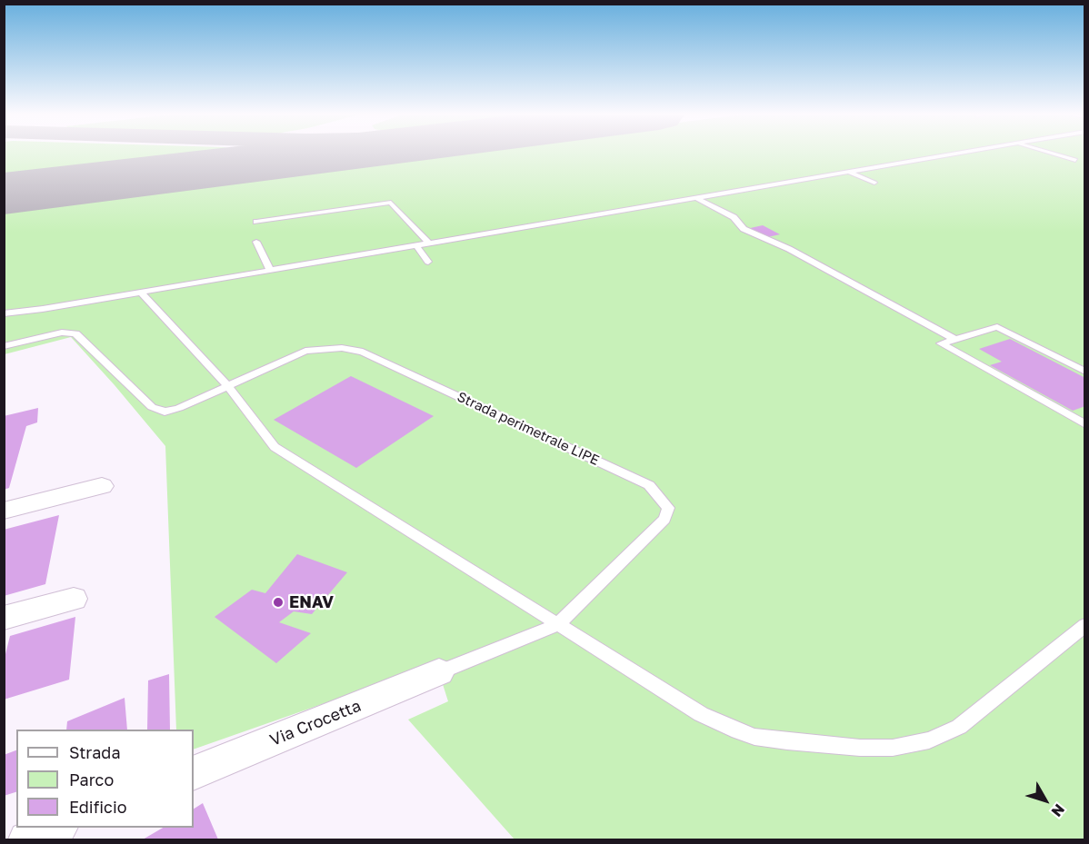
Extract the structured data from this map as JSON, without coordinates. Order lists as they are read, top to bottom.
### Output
{
  "streets": {
    "street": ["Via Crocetta"],
    "lane": ["Strada perimetrale LIPE"]
  },
  "crossings": [
    ["Strada perimetrale LIPE", "Via Crocetta"]
  ],
  "places": ["ENAV"],
  "legend": ["Strada", "Parco", "Edificio"],
  "north": "bottom right"
}
